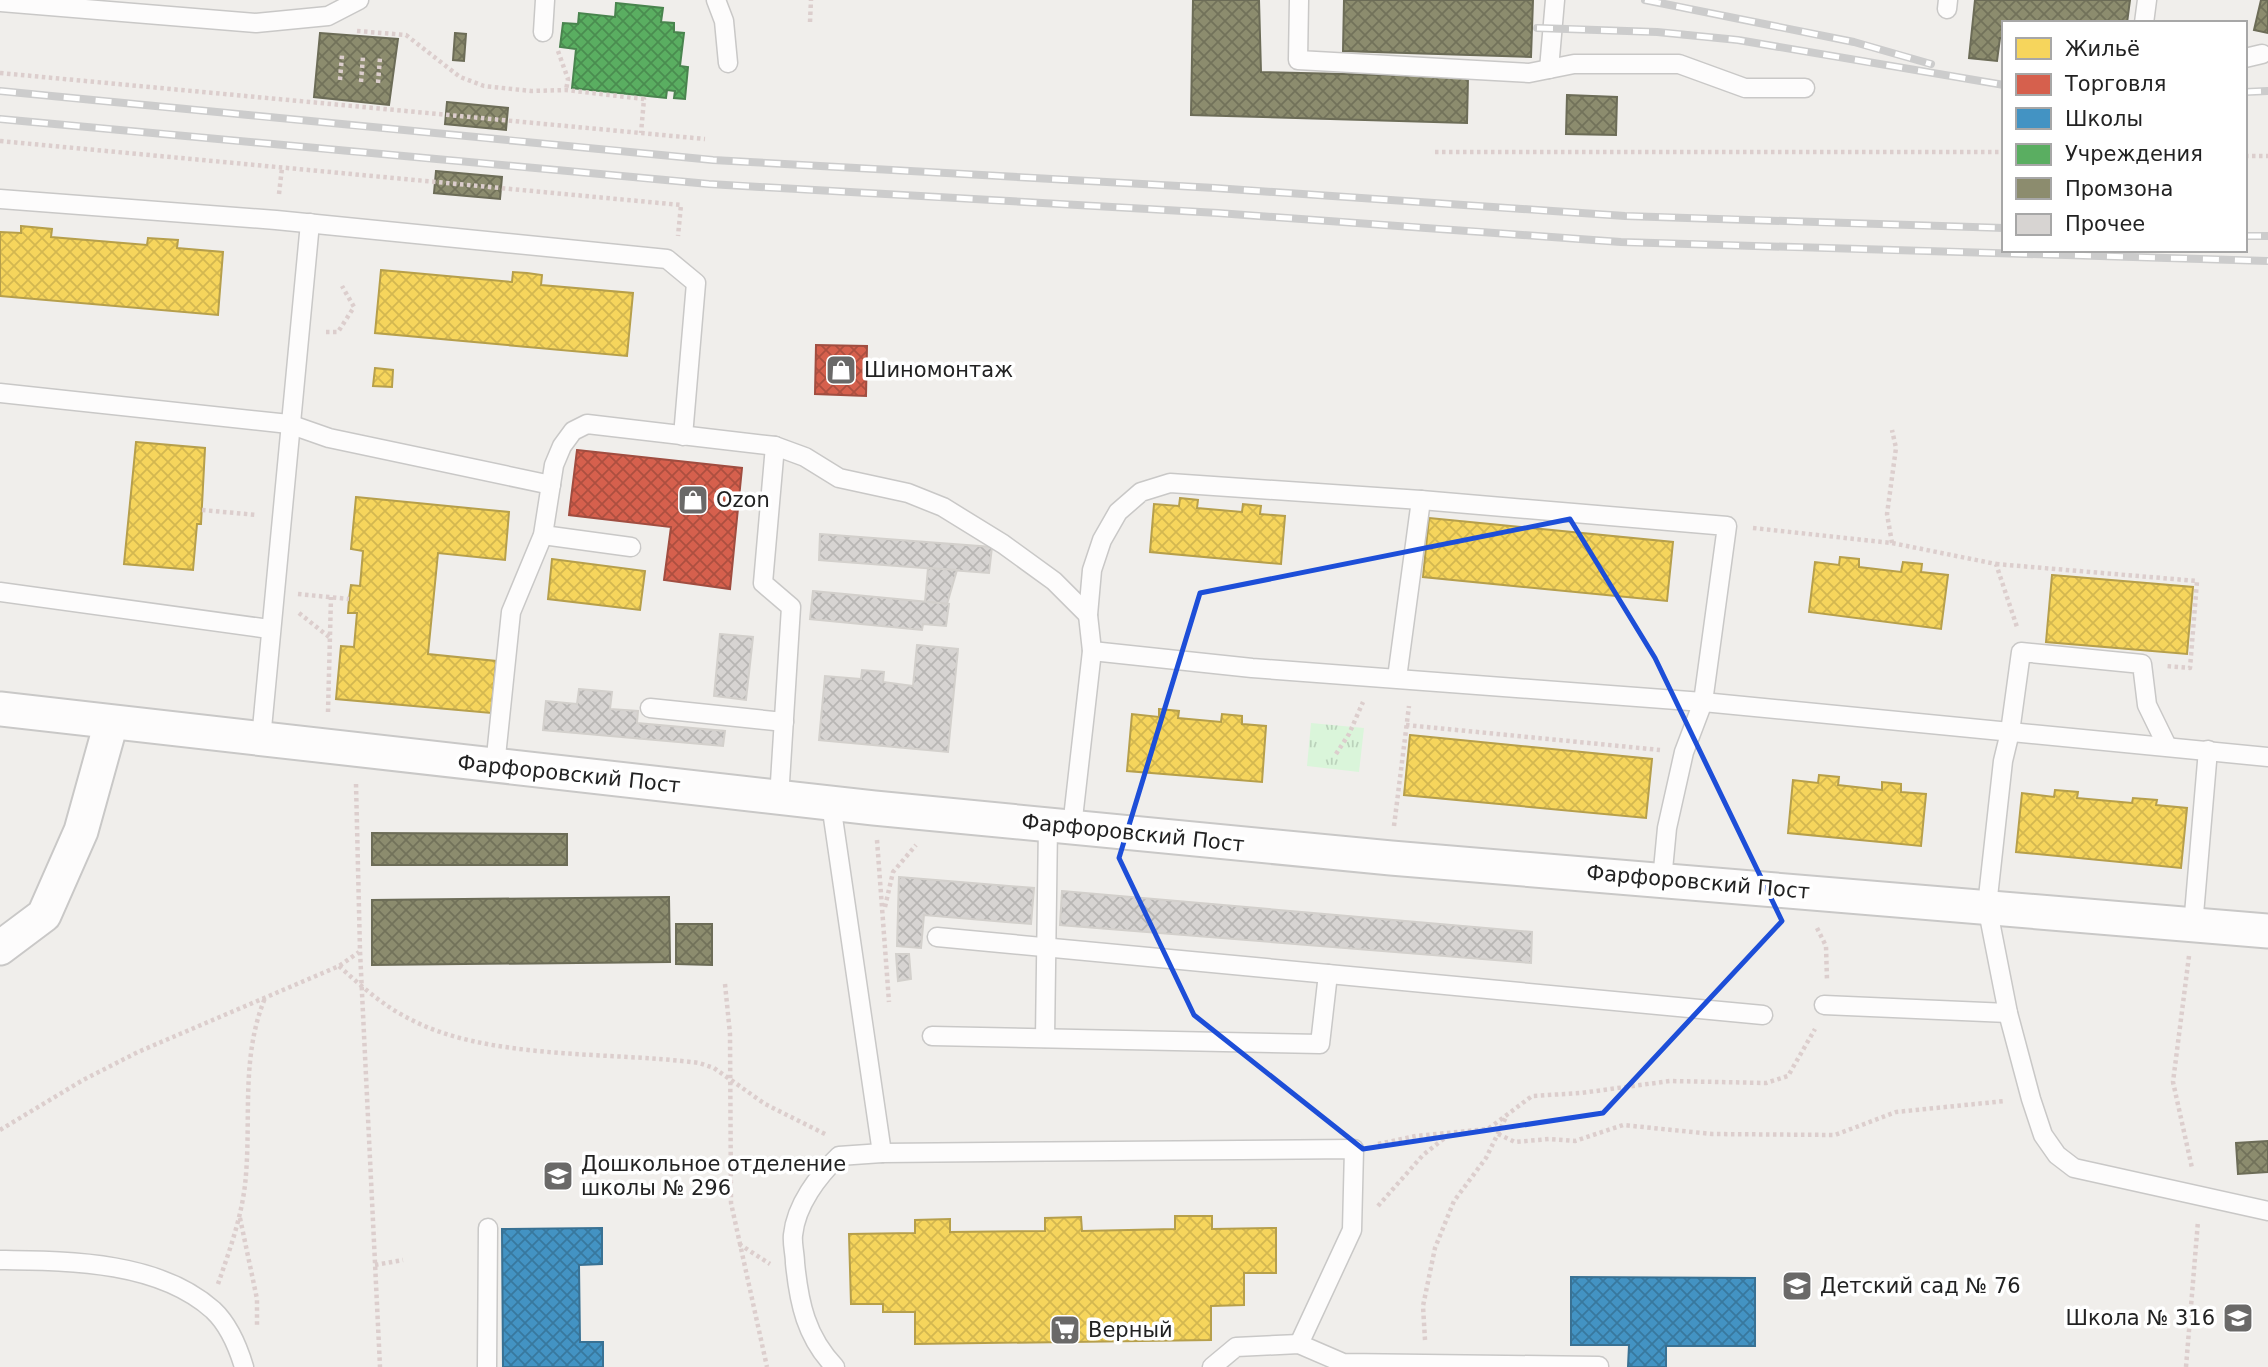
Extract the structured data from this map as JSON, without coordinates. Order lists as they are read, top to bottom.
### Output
{
  "streets": {
    "street": ["Фарфоровский Пост"]
  },
  "places": {
    "shop": ["Шиномонтаж", "Ozon"],
    "school or university": ["Дошкольное отделение школы № 296", "Детский сад № 76", "Школа № 316"],
    "supermarket": ["Верный"]
  },
  "legend": [
    "Жильё",
    "Торговля",
    "Школы",
    "Учреждения",
    "Промзона",
    "Прочее"
  ]
}
